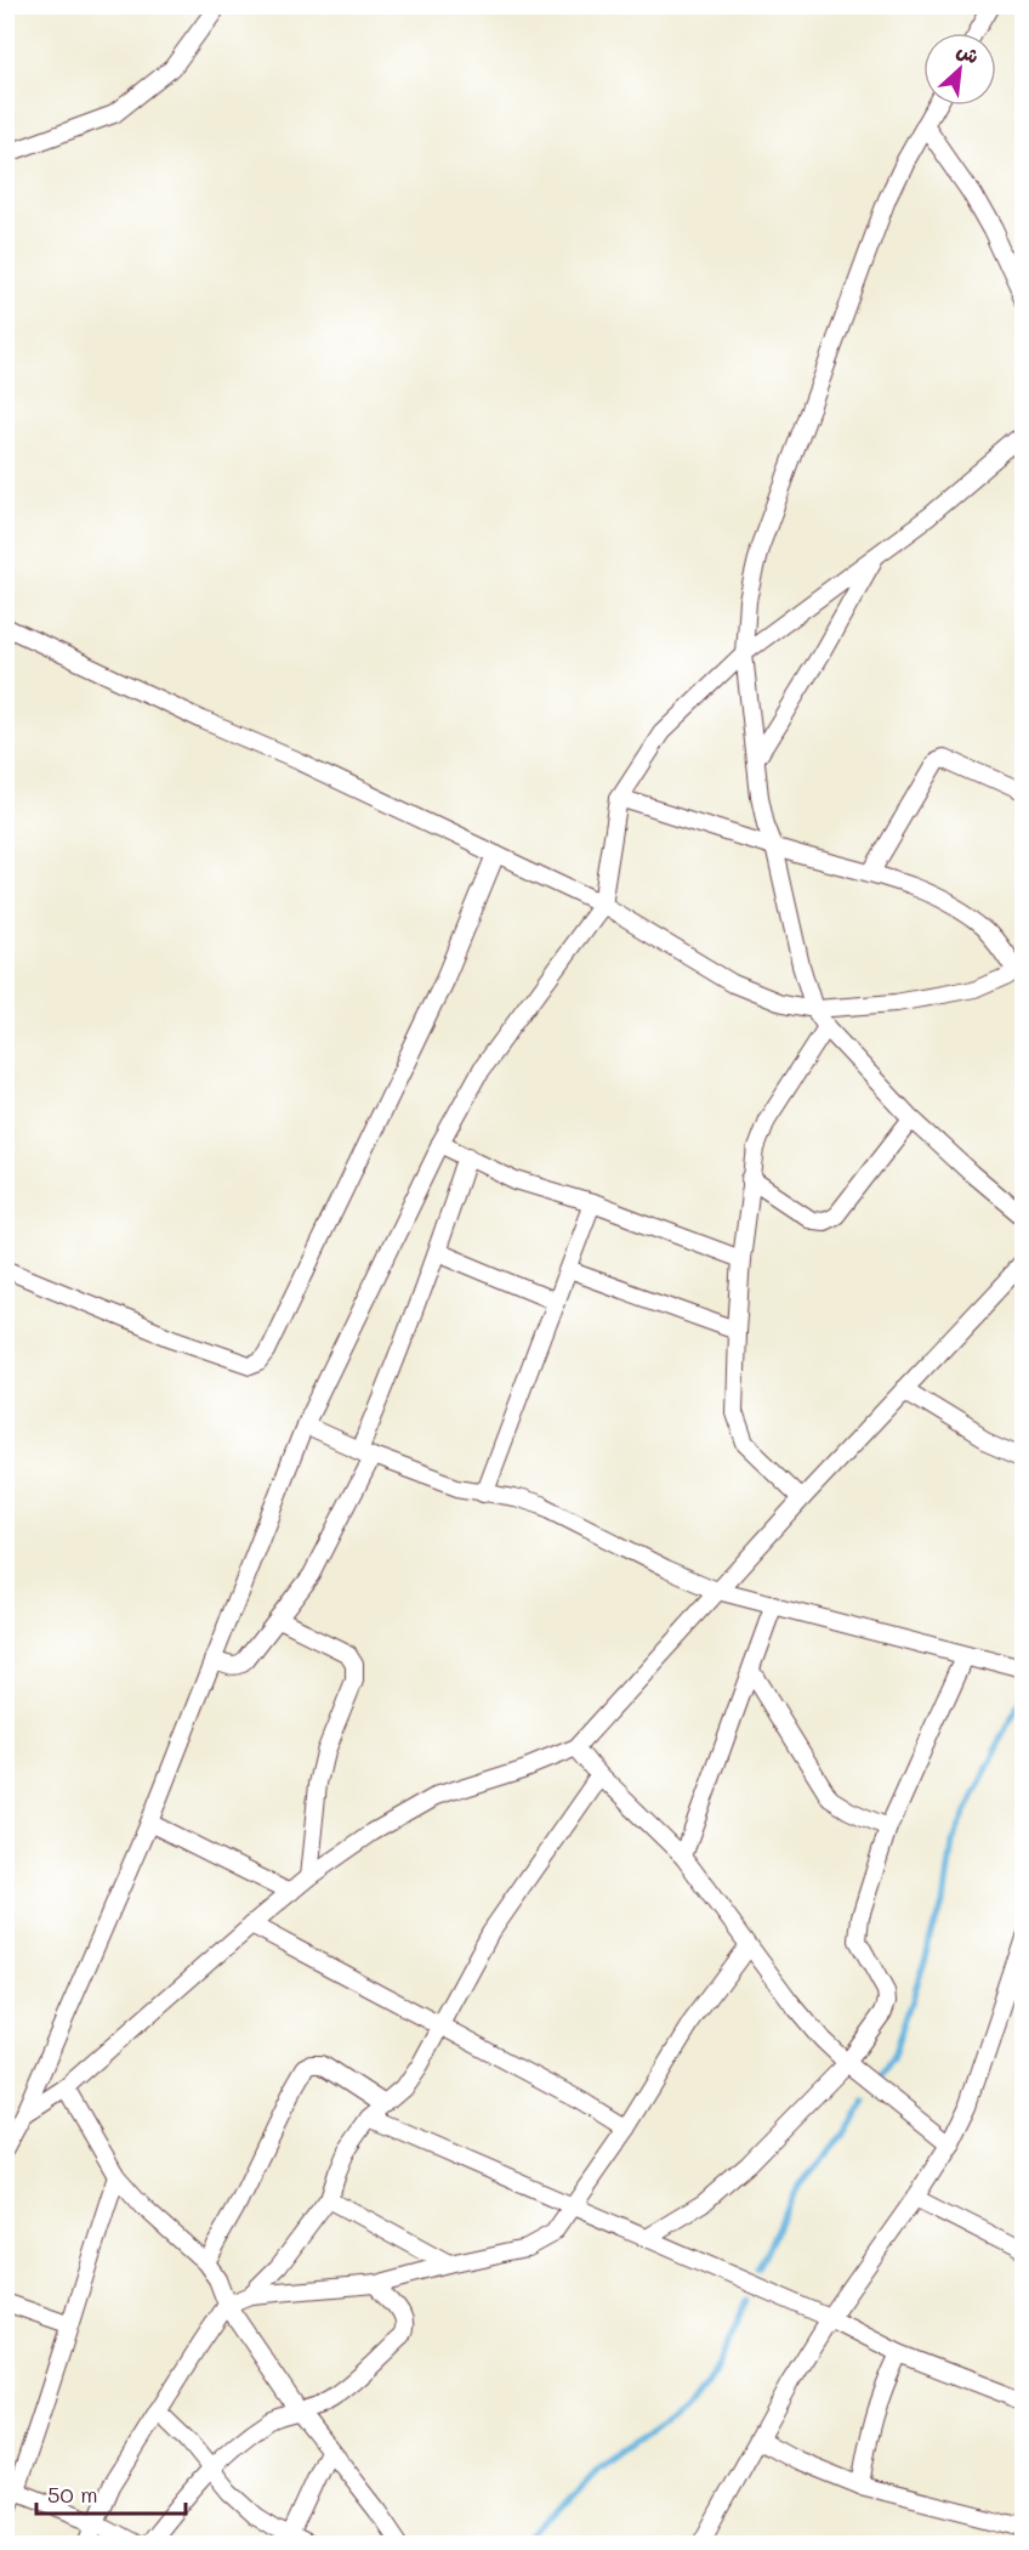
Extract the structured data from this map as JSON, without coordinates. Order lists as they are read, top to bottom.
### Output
{
  "scale_bar": "50 m",
  "north": "top right"
}
